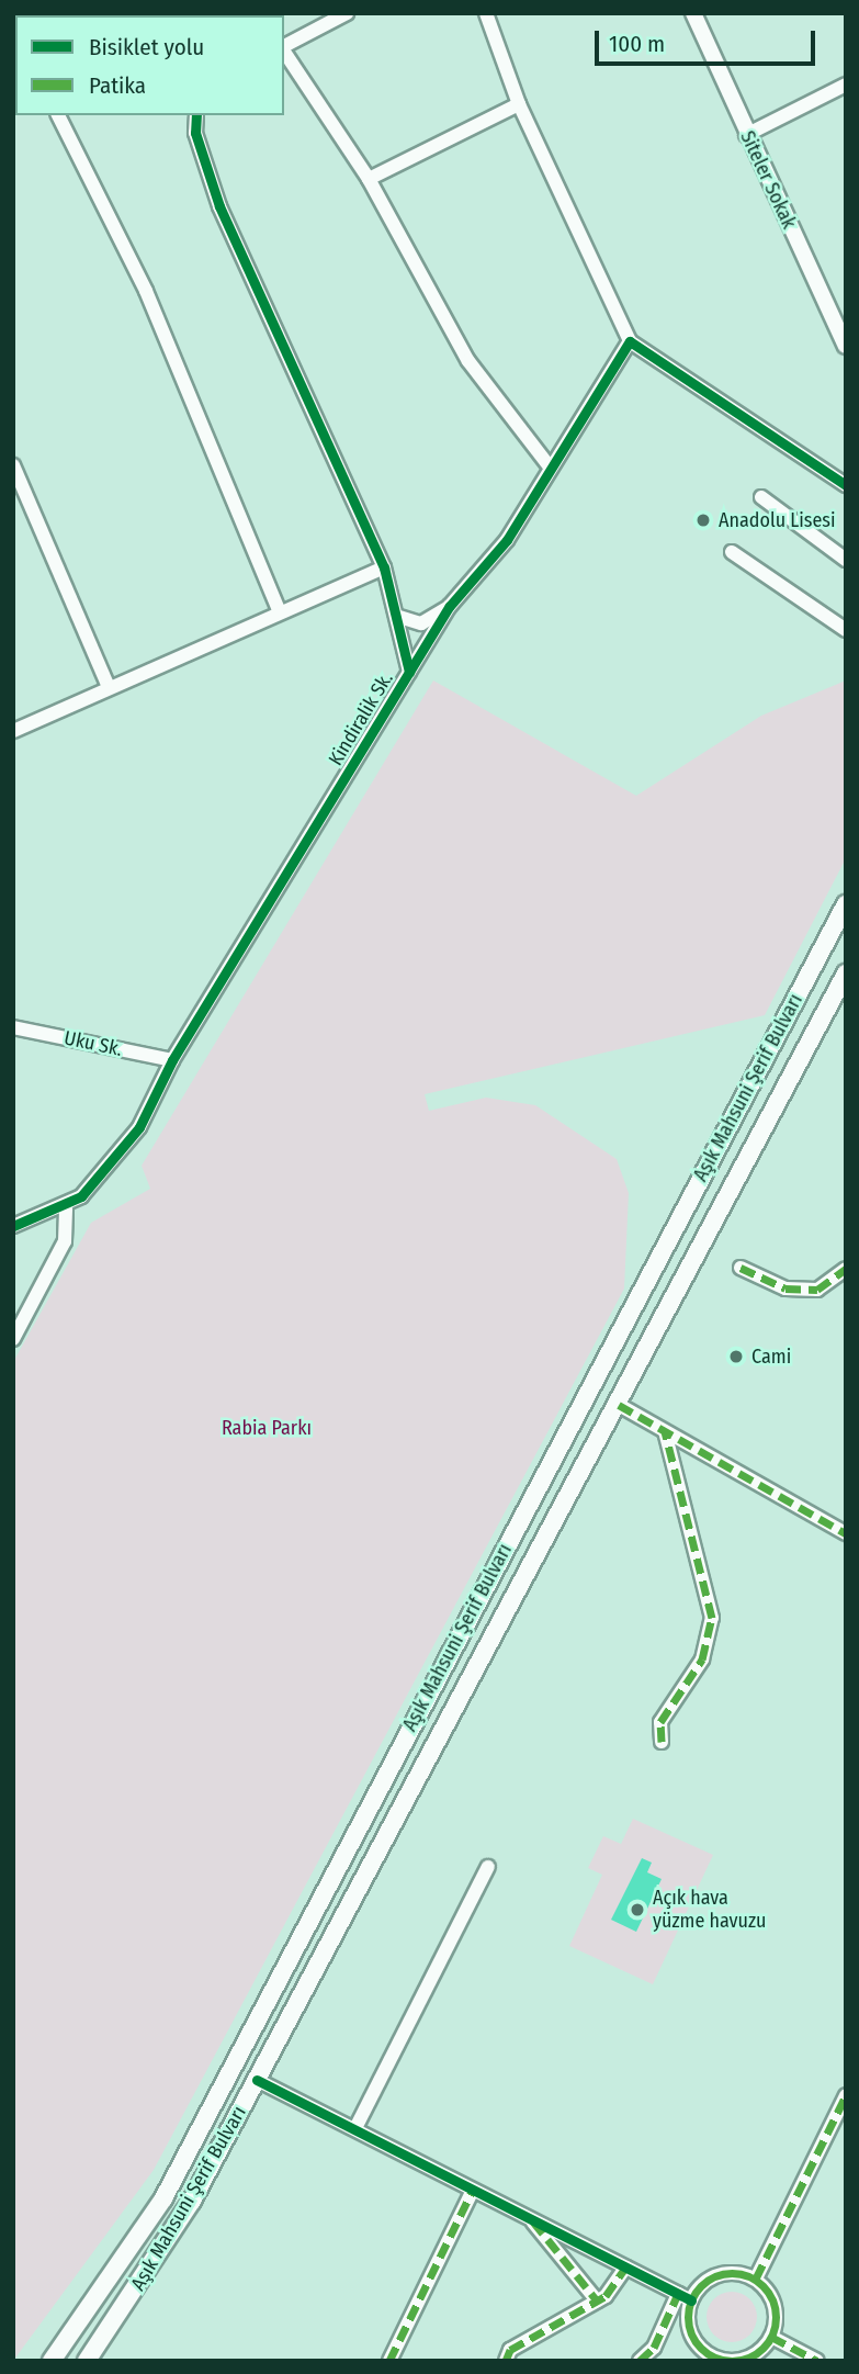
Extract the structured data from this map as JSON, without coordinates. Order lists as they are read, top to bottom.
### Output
{
  "streets": {
    "main road": ["Aşık Mahsuni Şerif Bulvarı"],
    "street": ["Siteler Sokak", "Kindiralik Sk.", "Uku Sk."]
  },
  "crossings": [
    ["Kindiralik Sk.", "Uku Sk."]
  ],
  "parks": ["Rabia Parkı"],
  "places": ["Anadolu Lisesi", "Cami", "Açık hava yüzme havuzu"],
  "legend": ["Bisiklet yolu", "Patika"],
  "scale_bar": "100 m"
}
